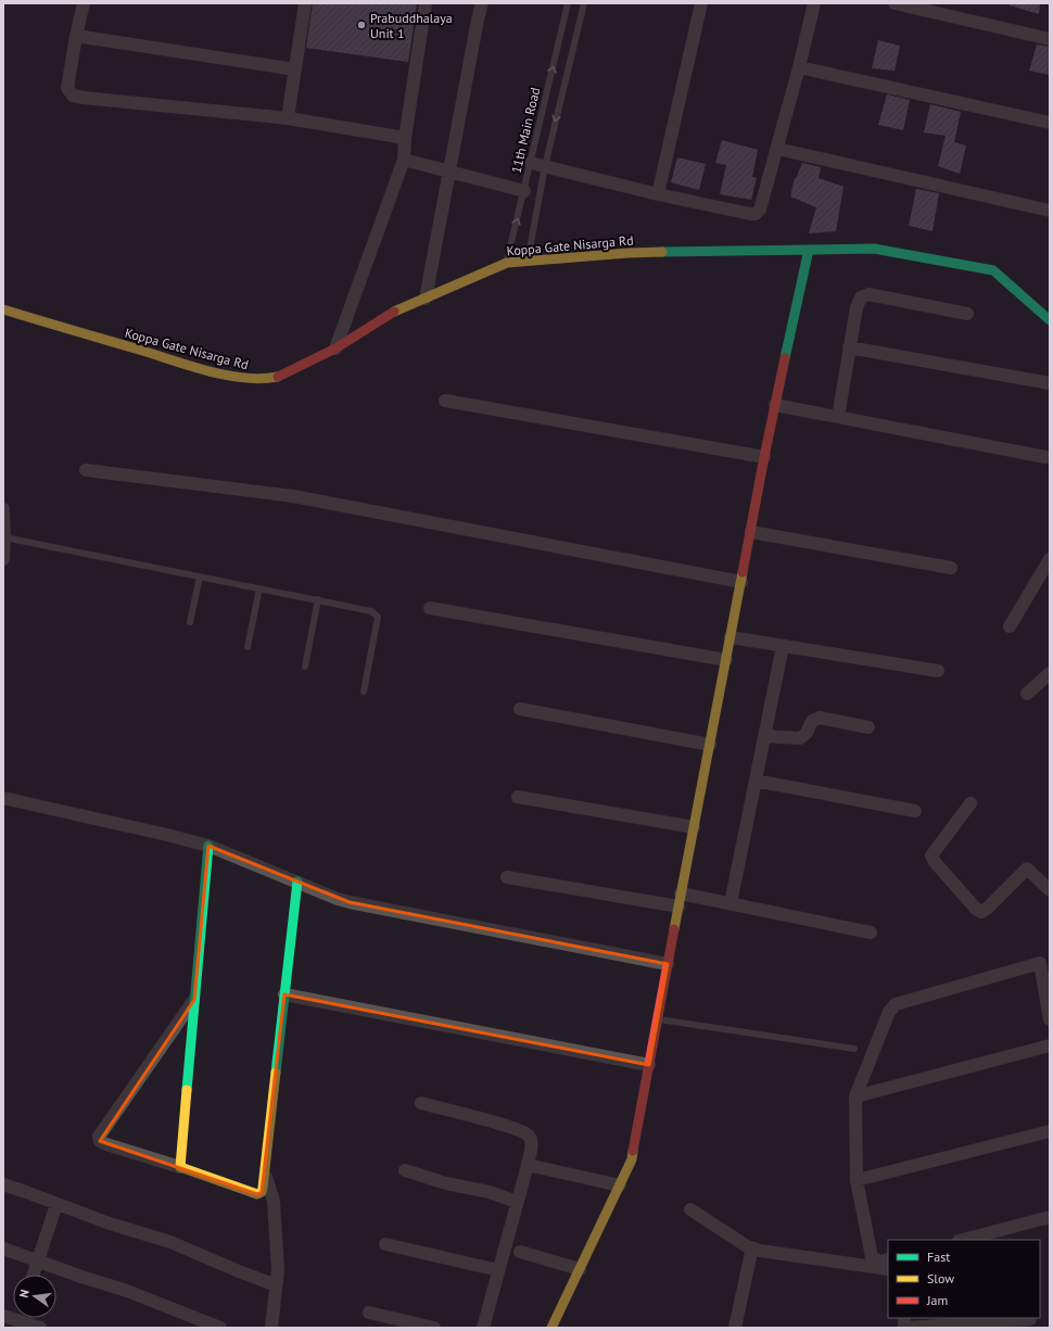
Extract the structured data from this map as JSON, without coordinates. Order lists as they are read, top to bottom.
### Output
{
  "streets": {
    "street": ["Koppa Gate Nisarga Rd"],
    "lane": ["11th Main Road"]
  },
  "crossings": [
    ["11th Main Road", "Koppa Gate Nisarga Rd"]
  ],
  "places": ["Prabuddhalaya Unit 1"],
  "legend": ["Fast", "Slow", "Jam"],
  "north": "left"
}
